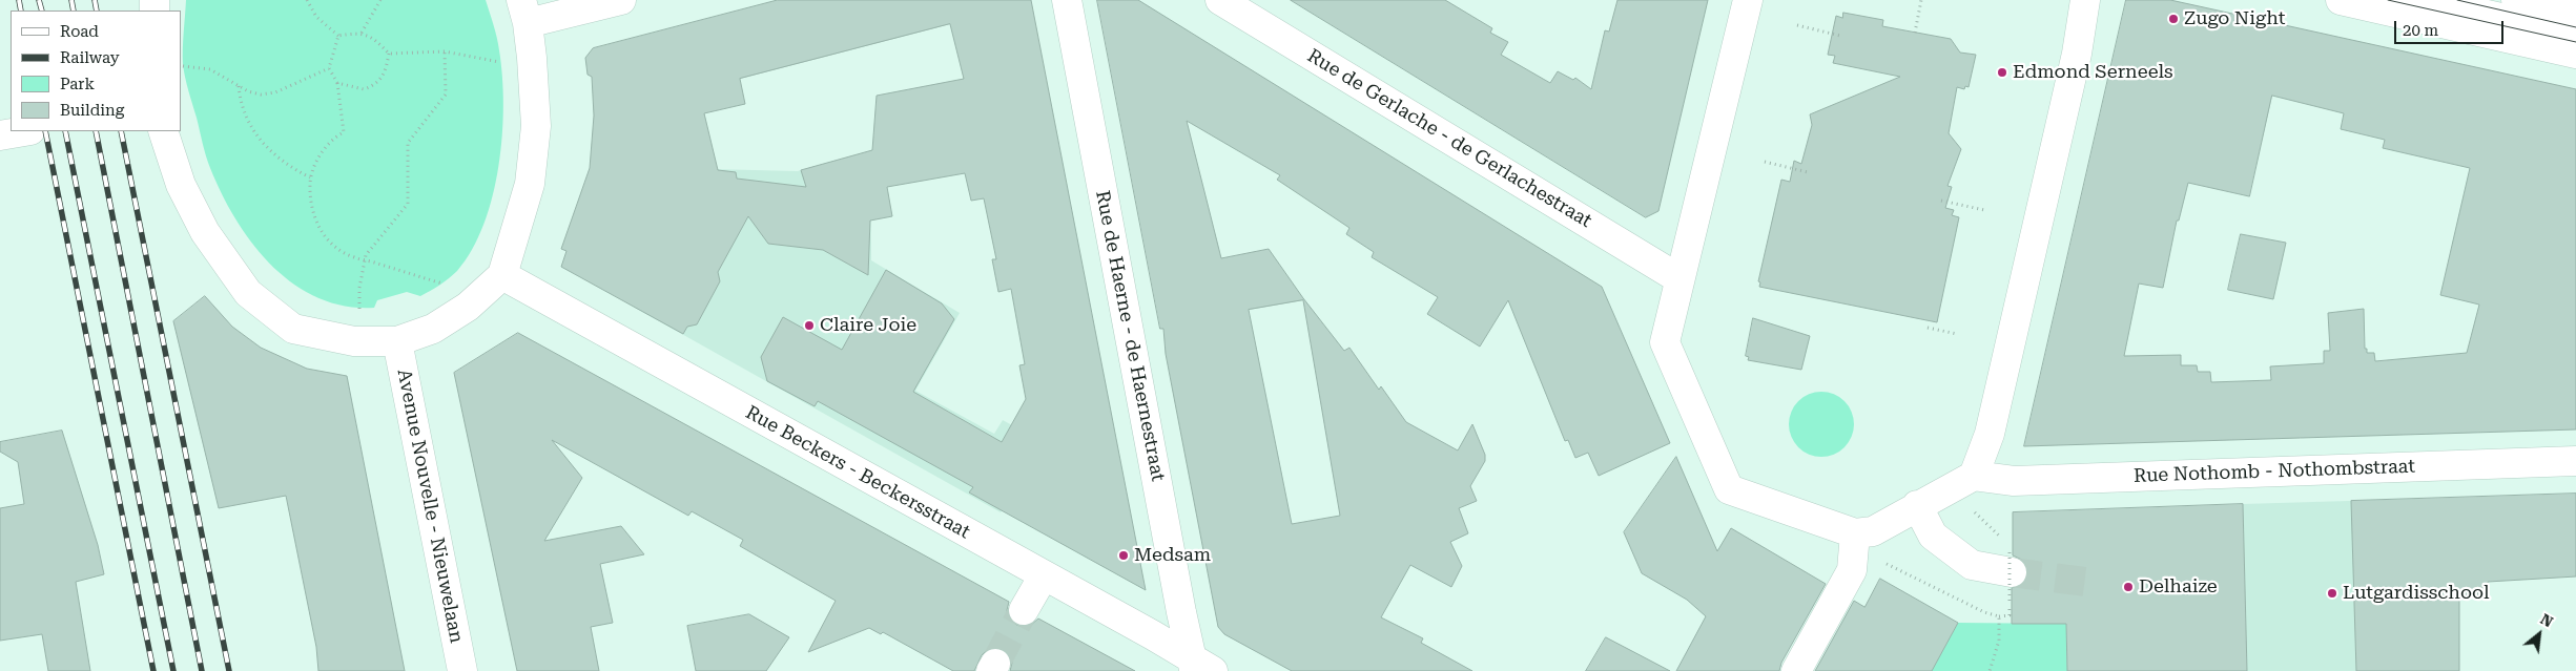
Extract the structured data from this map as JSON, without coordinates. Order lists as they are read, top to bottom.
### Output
{
  "streets": {
    "street": [
      "Rue de Gerlache - de Gerlachestraat",
      "Rue de Haerne - de Haernestraat",
      "Rue Nothomb - Nothombstraat",
      "Rue Beckers - Beckersstraat",
      "Avenue Nouvelle - Nieuwelaan"
    ]
  },
  "crossings": [
    ["Rue de Haerne - de Haernestraat", "Rue Beckers - Beckersstraat"]
  ],
  "places": [
    "Zugo Night",
    "Edmond Serneels",
    "Claire Joie",
    "Medsam",
    "Delhaize",
    "Lutgardisschool"
  ],
  "legend": [
    "Road",
    "Railway",
    "Park",
    "Building"
  ],
  "scale_bar": "20 m",
  "north": "top right"
}
